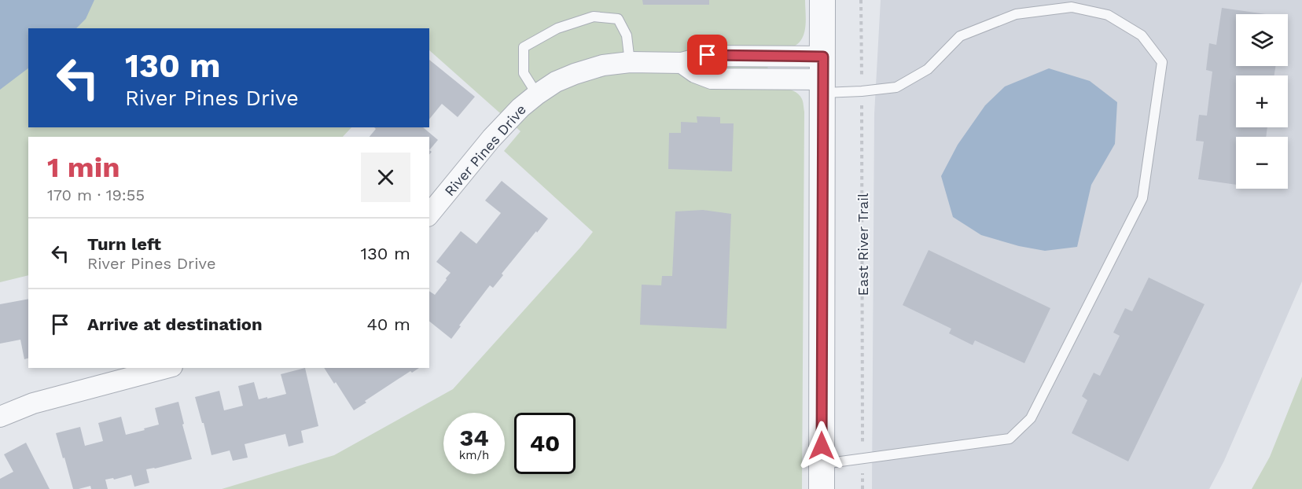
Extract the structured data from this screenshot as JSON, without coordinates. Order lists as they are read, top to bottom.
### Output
{
  "streets": {
    "street": ["River Pines Drive"],
    "path": ["East River Trail"]
  },
  "page": {
    "map_buttons": ["+", "−"],
    "turn": ["130 m", "River Pines Drive"],
    "heading": ["1 min", "170 m · 19:55"],
    "list": [
      {
        "name": "Turn left",
        "note": "River Pines Drive",
        "value": "130 m"
      },
      {
        "name": "Arrive at destination",
        "value": "40 m"
      }
    ],
    "speed": "34 km/h",
    "limit": "40"
  }
}
